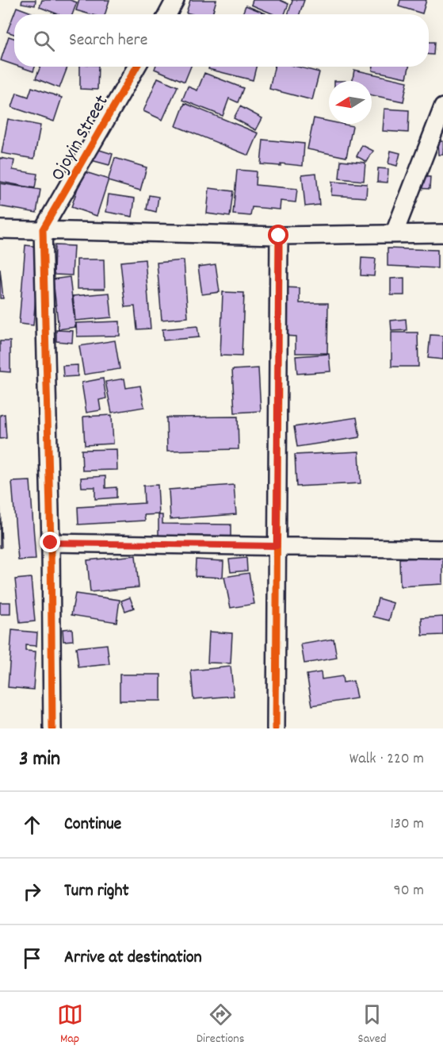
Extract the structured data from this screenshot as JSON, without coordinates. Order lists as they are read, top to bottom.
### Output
{
  "streets": {
    "street": ["Ojoyin Street"]
  },
  "north": "left",
  "page": {
    "search": "Search here",
    "heading": ["3 min", "Walk · 220 m"],
    "list": [
      ["Continue", "130 m"],
      ["Turn right", "90 m"],
      "Arrive at destination"
    ],
    "nav": ["Map", "Directions", "Saved"]
  }
}
